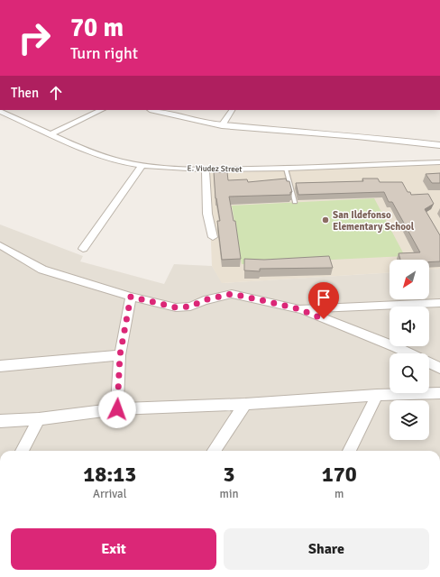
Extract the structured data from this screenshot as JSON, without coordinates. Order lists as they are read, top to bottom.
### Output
{
  "streets": {
    "street": ["E. Viudez Street"]
  },
  "places": ["San Ildefonso Elementary School"],
  "north": "bottom left",
  "page": {
    "turn": ["70 m", "Turn right"],
    "then": "Then",
    "eta": [
      "18:13",
      "Arrival",
      "3",
      "min",
      "170",
      "m"
    ],
    "buttons": ["Exit", "Share"]
  }
}
